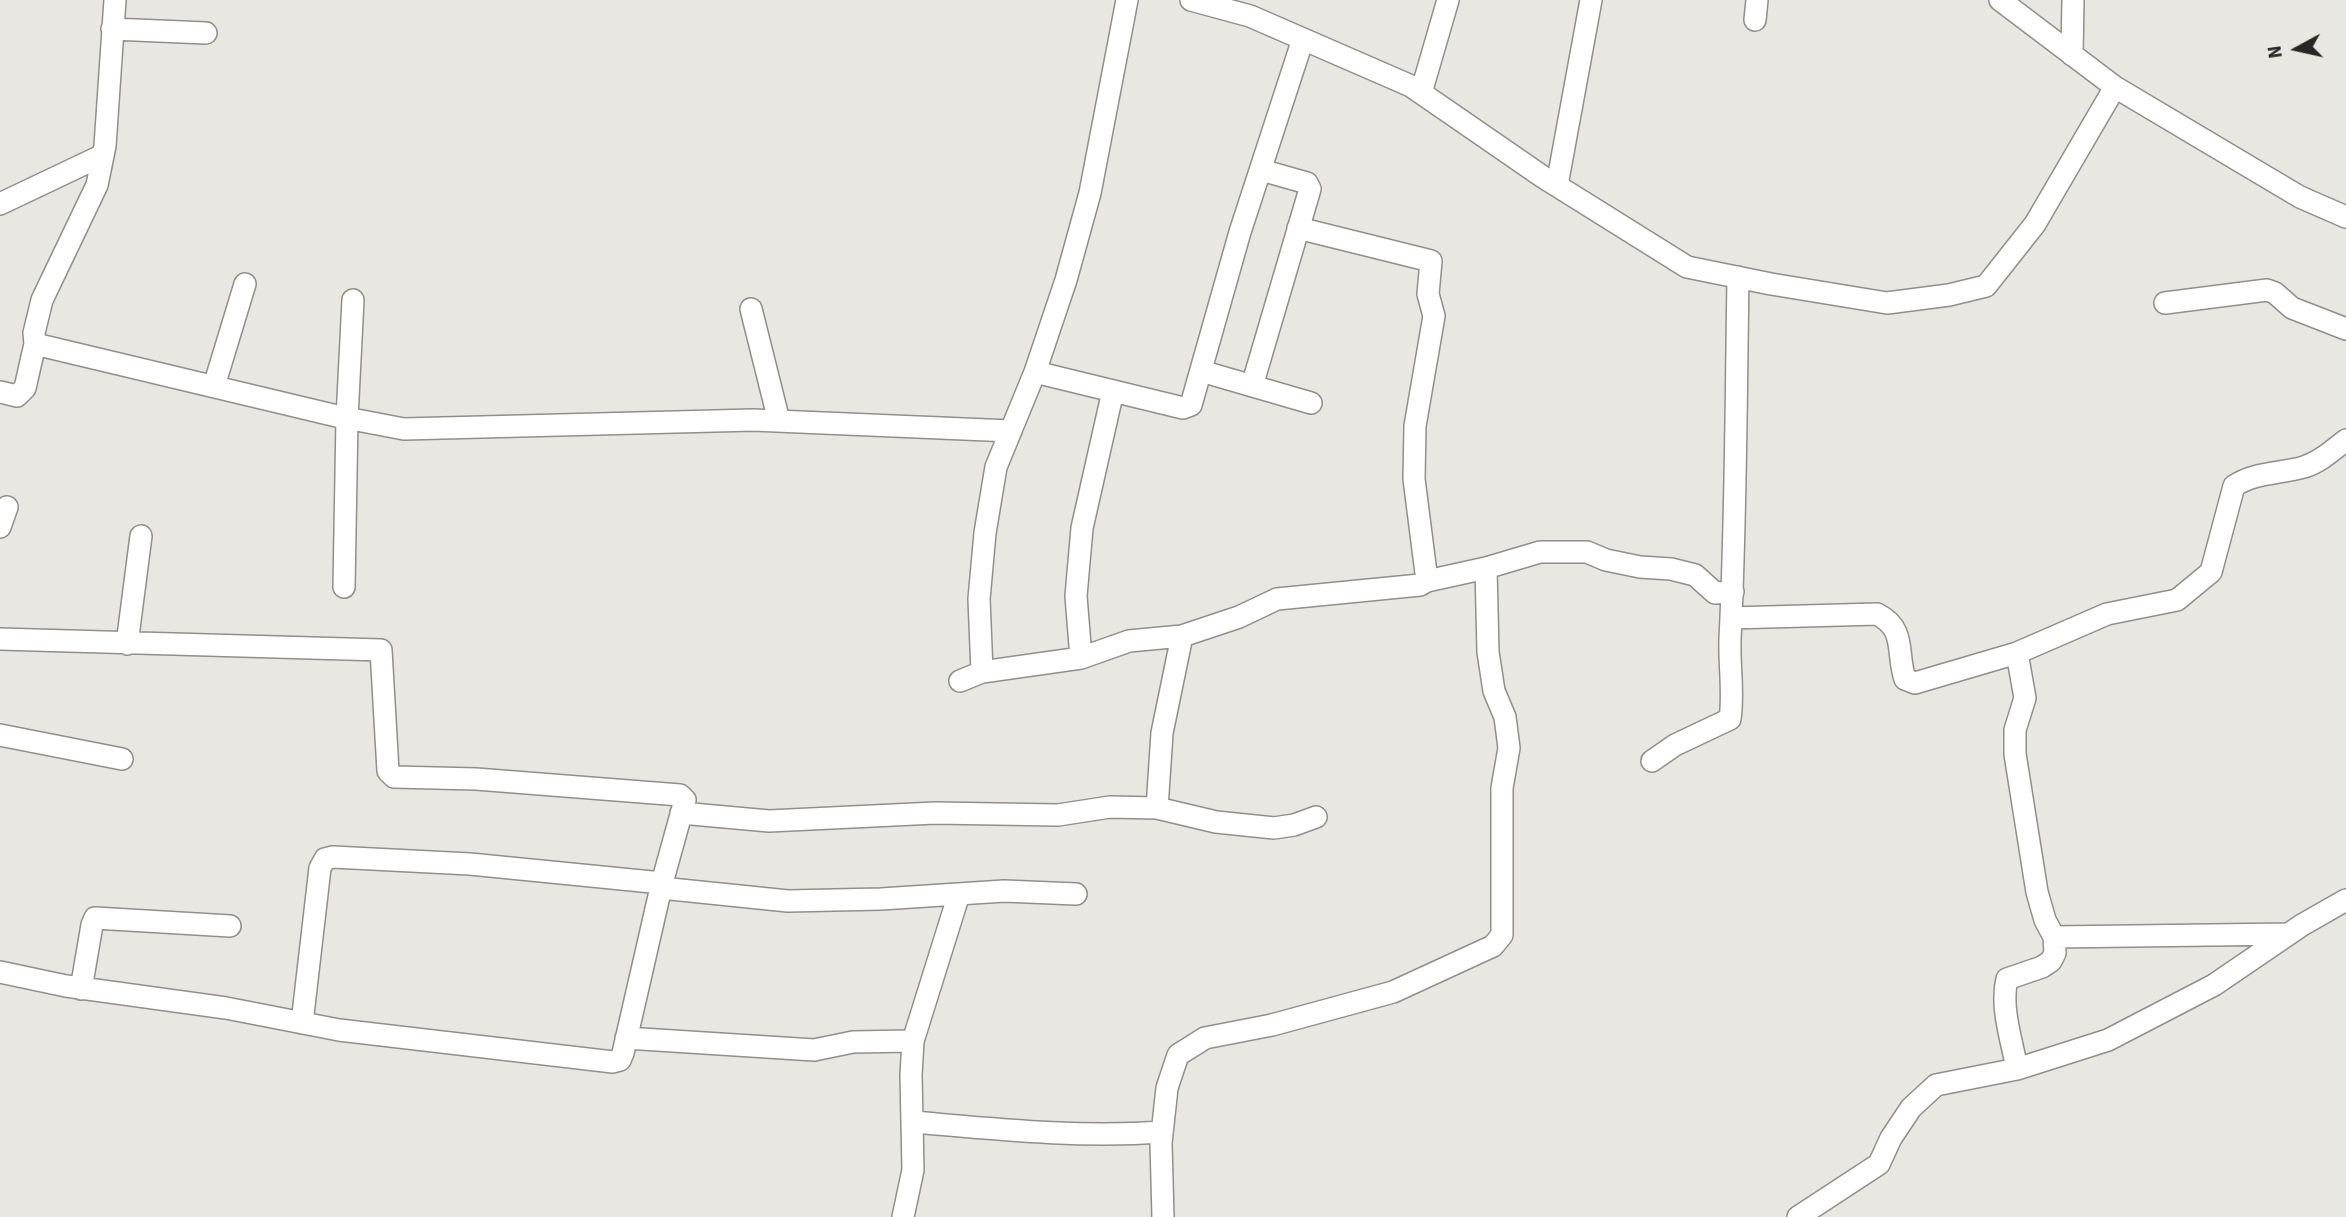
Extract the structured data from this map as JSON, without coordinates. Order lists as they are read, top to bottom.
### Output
{
  "north": "left"
}
